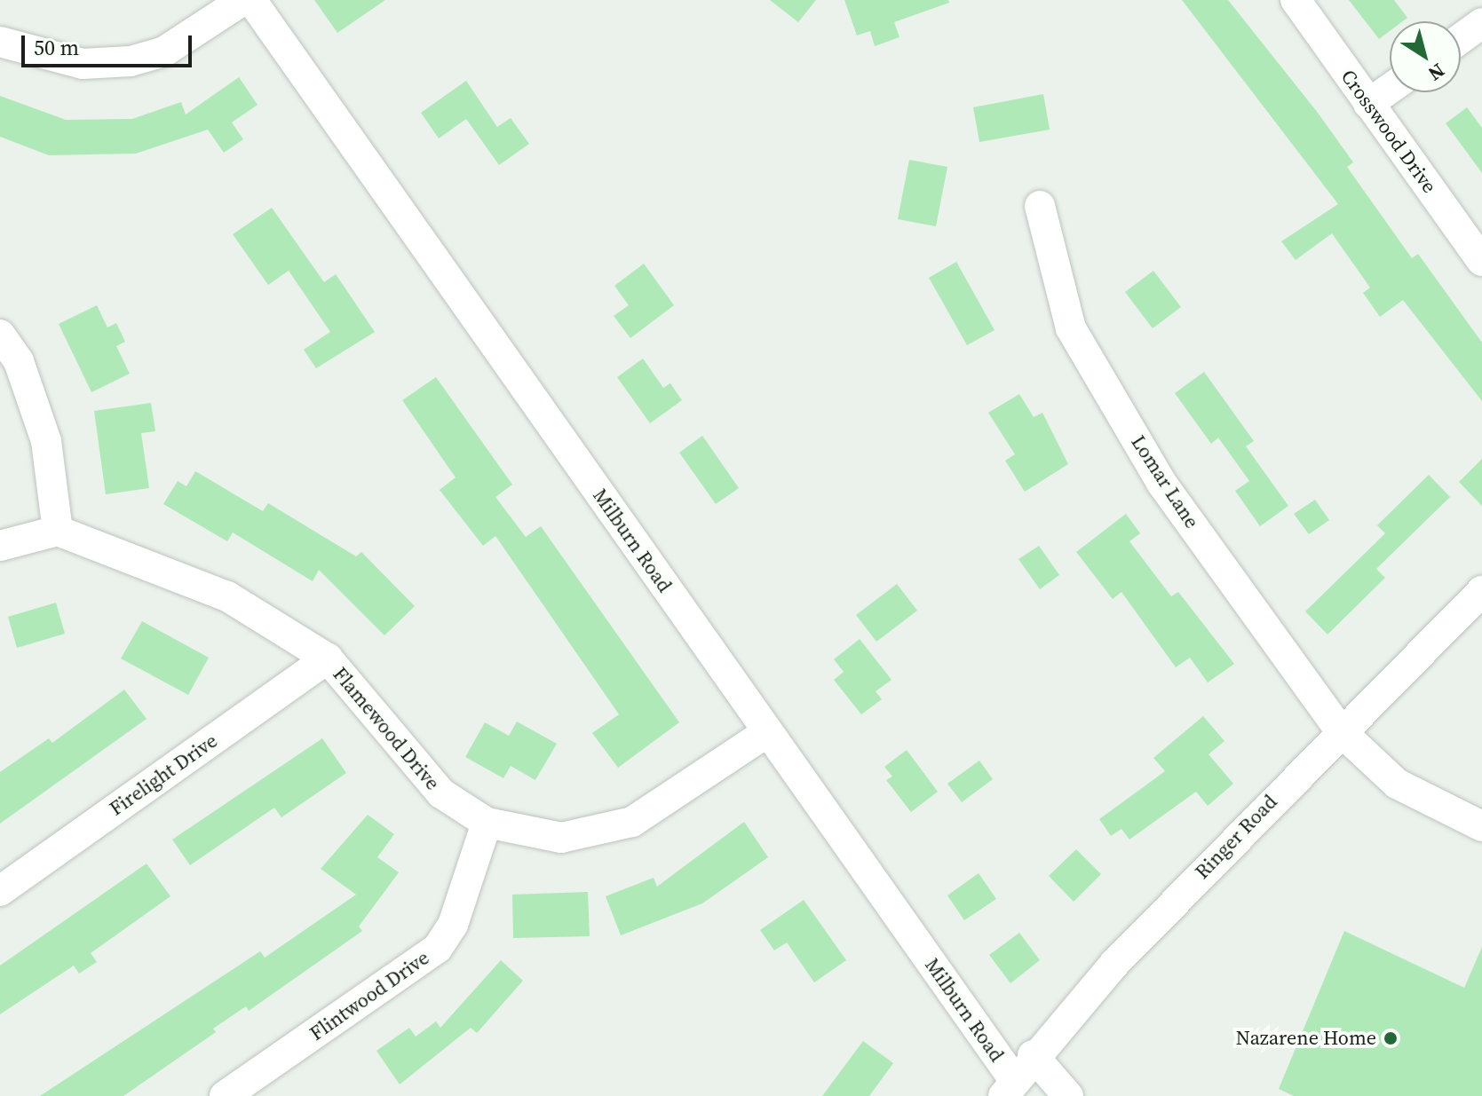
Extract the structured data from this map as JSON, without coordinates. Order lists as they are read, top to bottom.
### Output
{
  "streets": {
    "street": [
      "Crosswood Drive",
      "Lomar Lane",
      "Milburn Road",
      "Flamewood Drive",
      "Firelight Drive",
      "Ringer Road",
      "Flintwood Drive"
    ]
  },
  "crossings": [
    ["Lomar Lane", "Ringer Road"],
    ["Milburn Road", "Flamewood Drive"],
    ["Milburn Road", "Ringer Road"],
    ["Flamewood Drive", "Firelight Drive"],
    ["Flamewood Drive", "Flintwood Drive"]
  ],
  "places": ["Nazarene Home"],
  "scale_bar": "50 m",
  "north": "bottom right"
}
